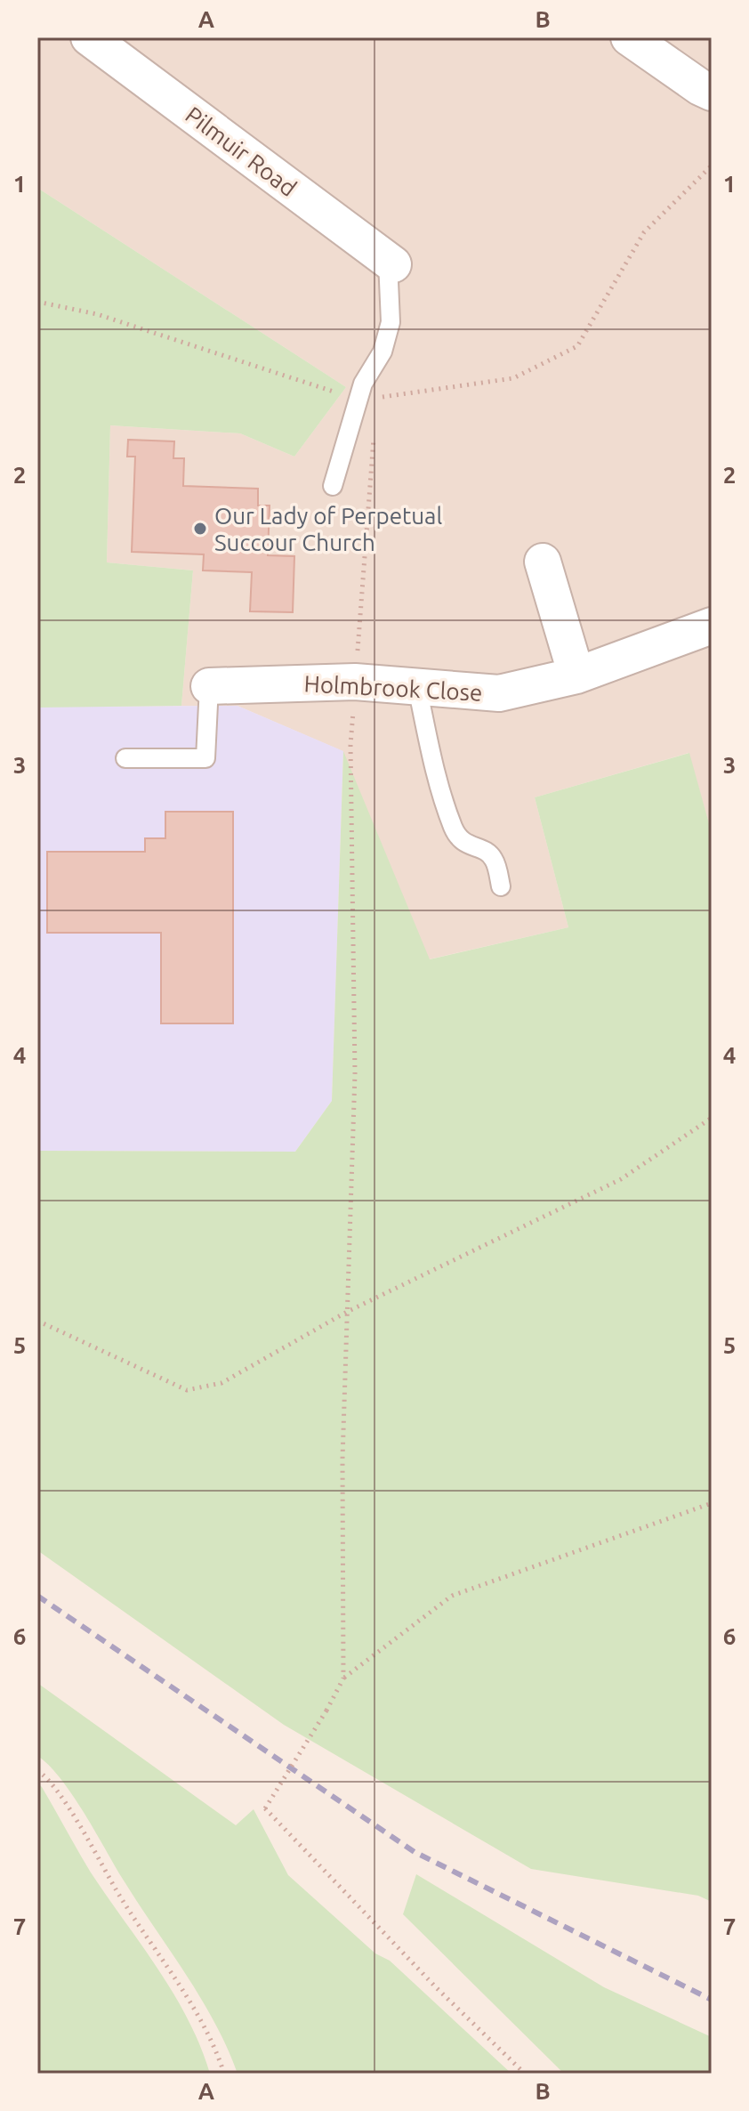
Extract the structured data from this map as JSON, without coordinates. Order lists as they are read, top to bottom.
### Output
{
  "streets": {
    "street": ["Pilmuir Road", "Holmbrook Close"]
  },
  "places": ["Our Lady of Perpetual Succour Church"],
  "grid": {
    "columns": ["A", "B"],
    "rows": [
      "1",
      "2",
      "3",
      "4",
      "5",
      "6",
      "7"
    ]
  }
}
